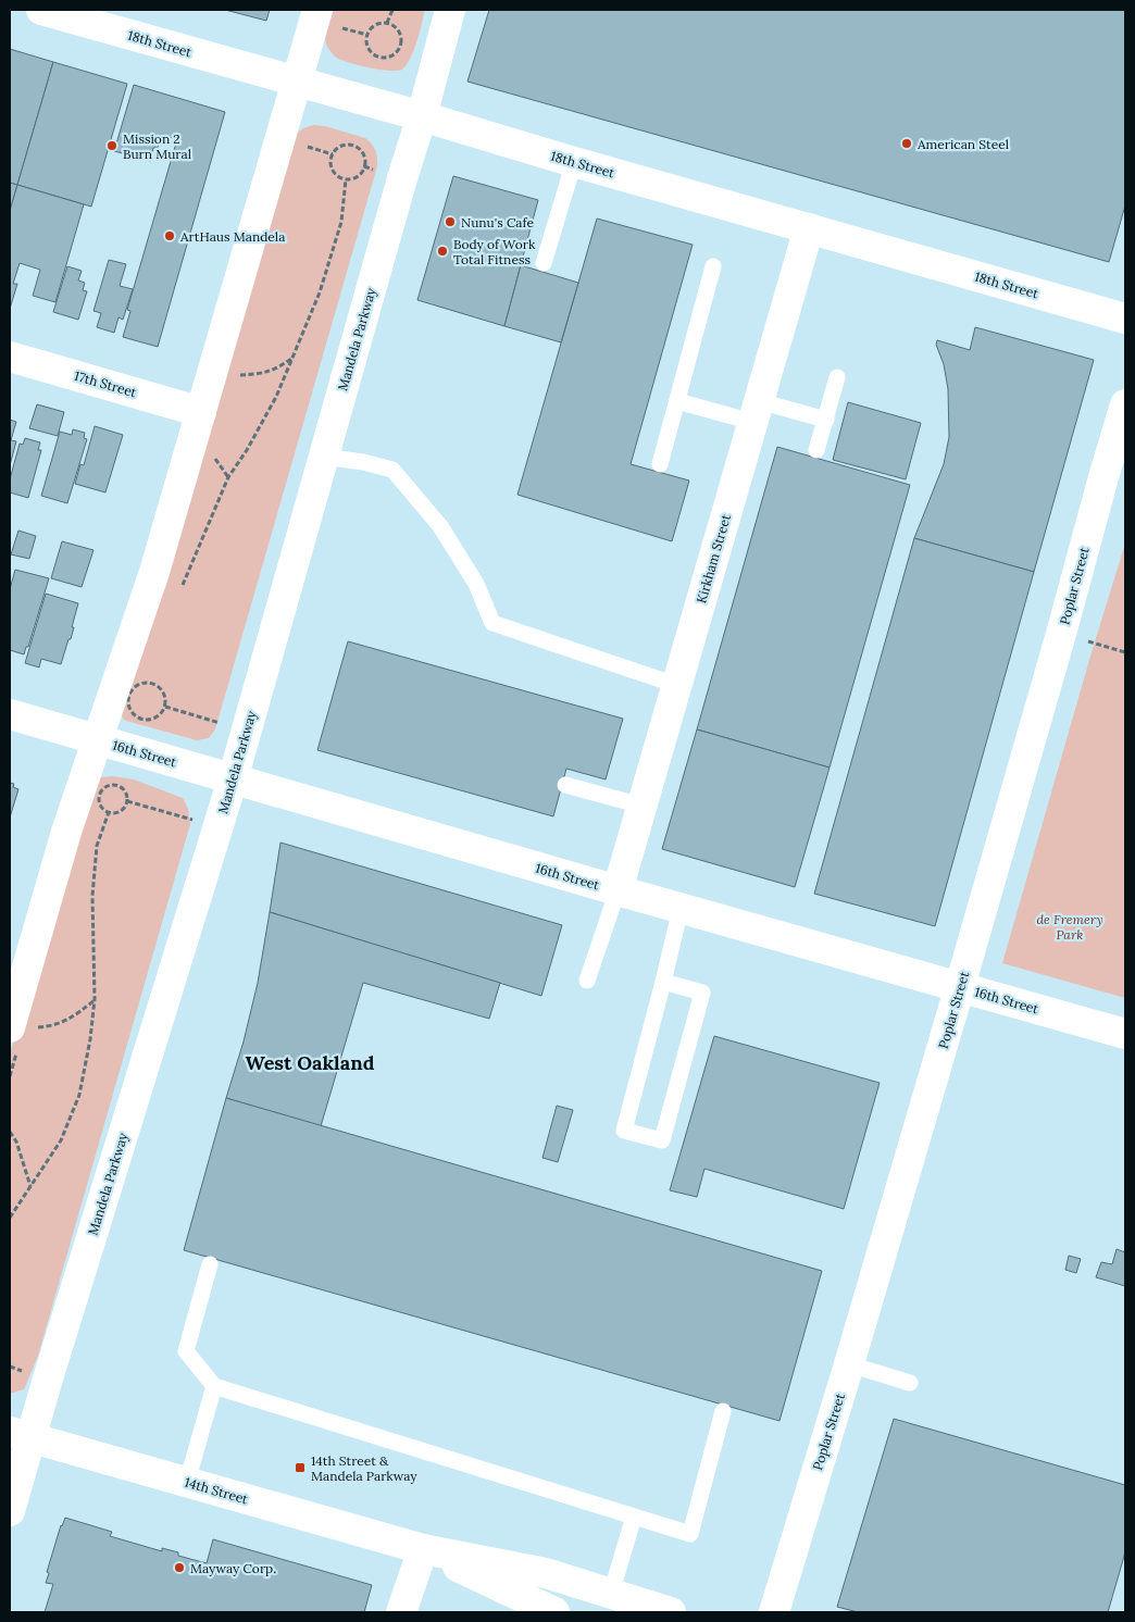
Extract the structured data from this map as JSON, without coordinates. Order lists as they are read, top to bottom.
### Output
{
  "streets": {
    "street": [
      "18th Street",
      "Mandela Parkway",
      "17th Street",
      "Kirkham Street",
      "Poplar Street",
      "16th Street",
      "14th Street"
    ]
  },
  "crossings": [
    ["18th Street", "Mandela Parkway"],
    ["18th Street", "Kirkham Street"],
    ["Mandela Parkway", "16th Street"],
    ["Mandela Parkway", "14th Street"],
    ["Kirkham Street", "16th Street"],
    ["Poplar Street", "16th Street"]
  ],
  "districts": ["West Oakland"],
  "parks": ["de Fremery Park"],
  "places": {
    "other": [
      "American Steel",
      "Mission 2 Burn Mural",
      "Nunu's Cafe",
      "ArtHaus Mandela",
      "Body of Work Total Fitness",
      "Mayway Corp."
    ],
    "transit": ["14th Street & Mandela Parkway"]
  }
}
